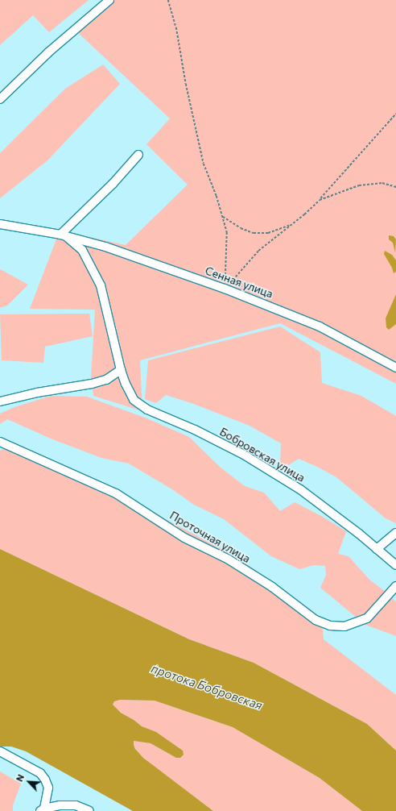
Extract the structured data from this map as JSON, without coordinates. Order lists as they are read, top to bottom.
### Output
{
  "streets": {
    "street": ["Сенная улица", "Бобровская улица", "Проточная улица"]
  },
  "crossings": [
    ["Сенная улица", "Бобровская улица"]
  ],
  "water": ["протока Бобровская"],
  "north": "top left"
}
